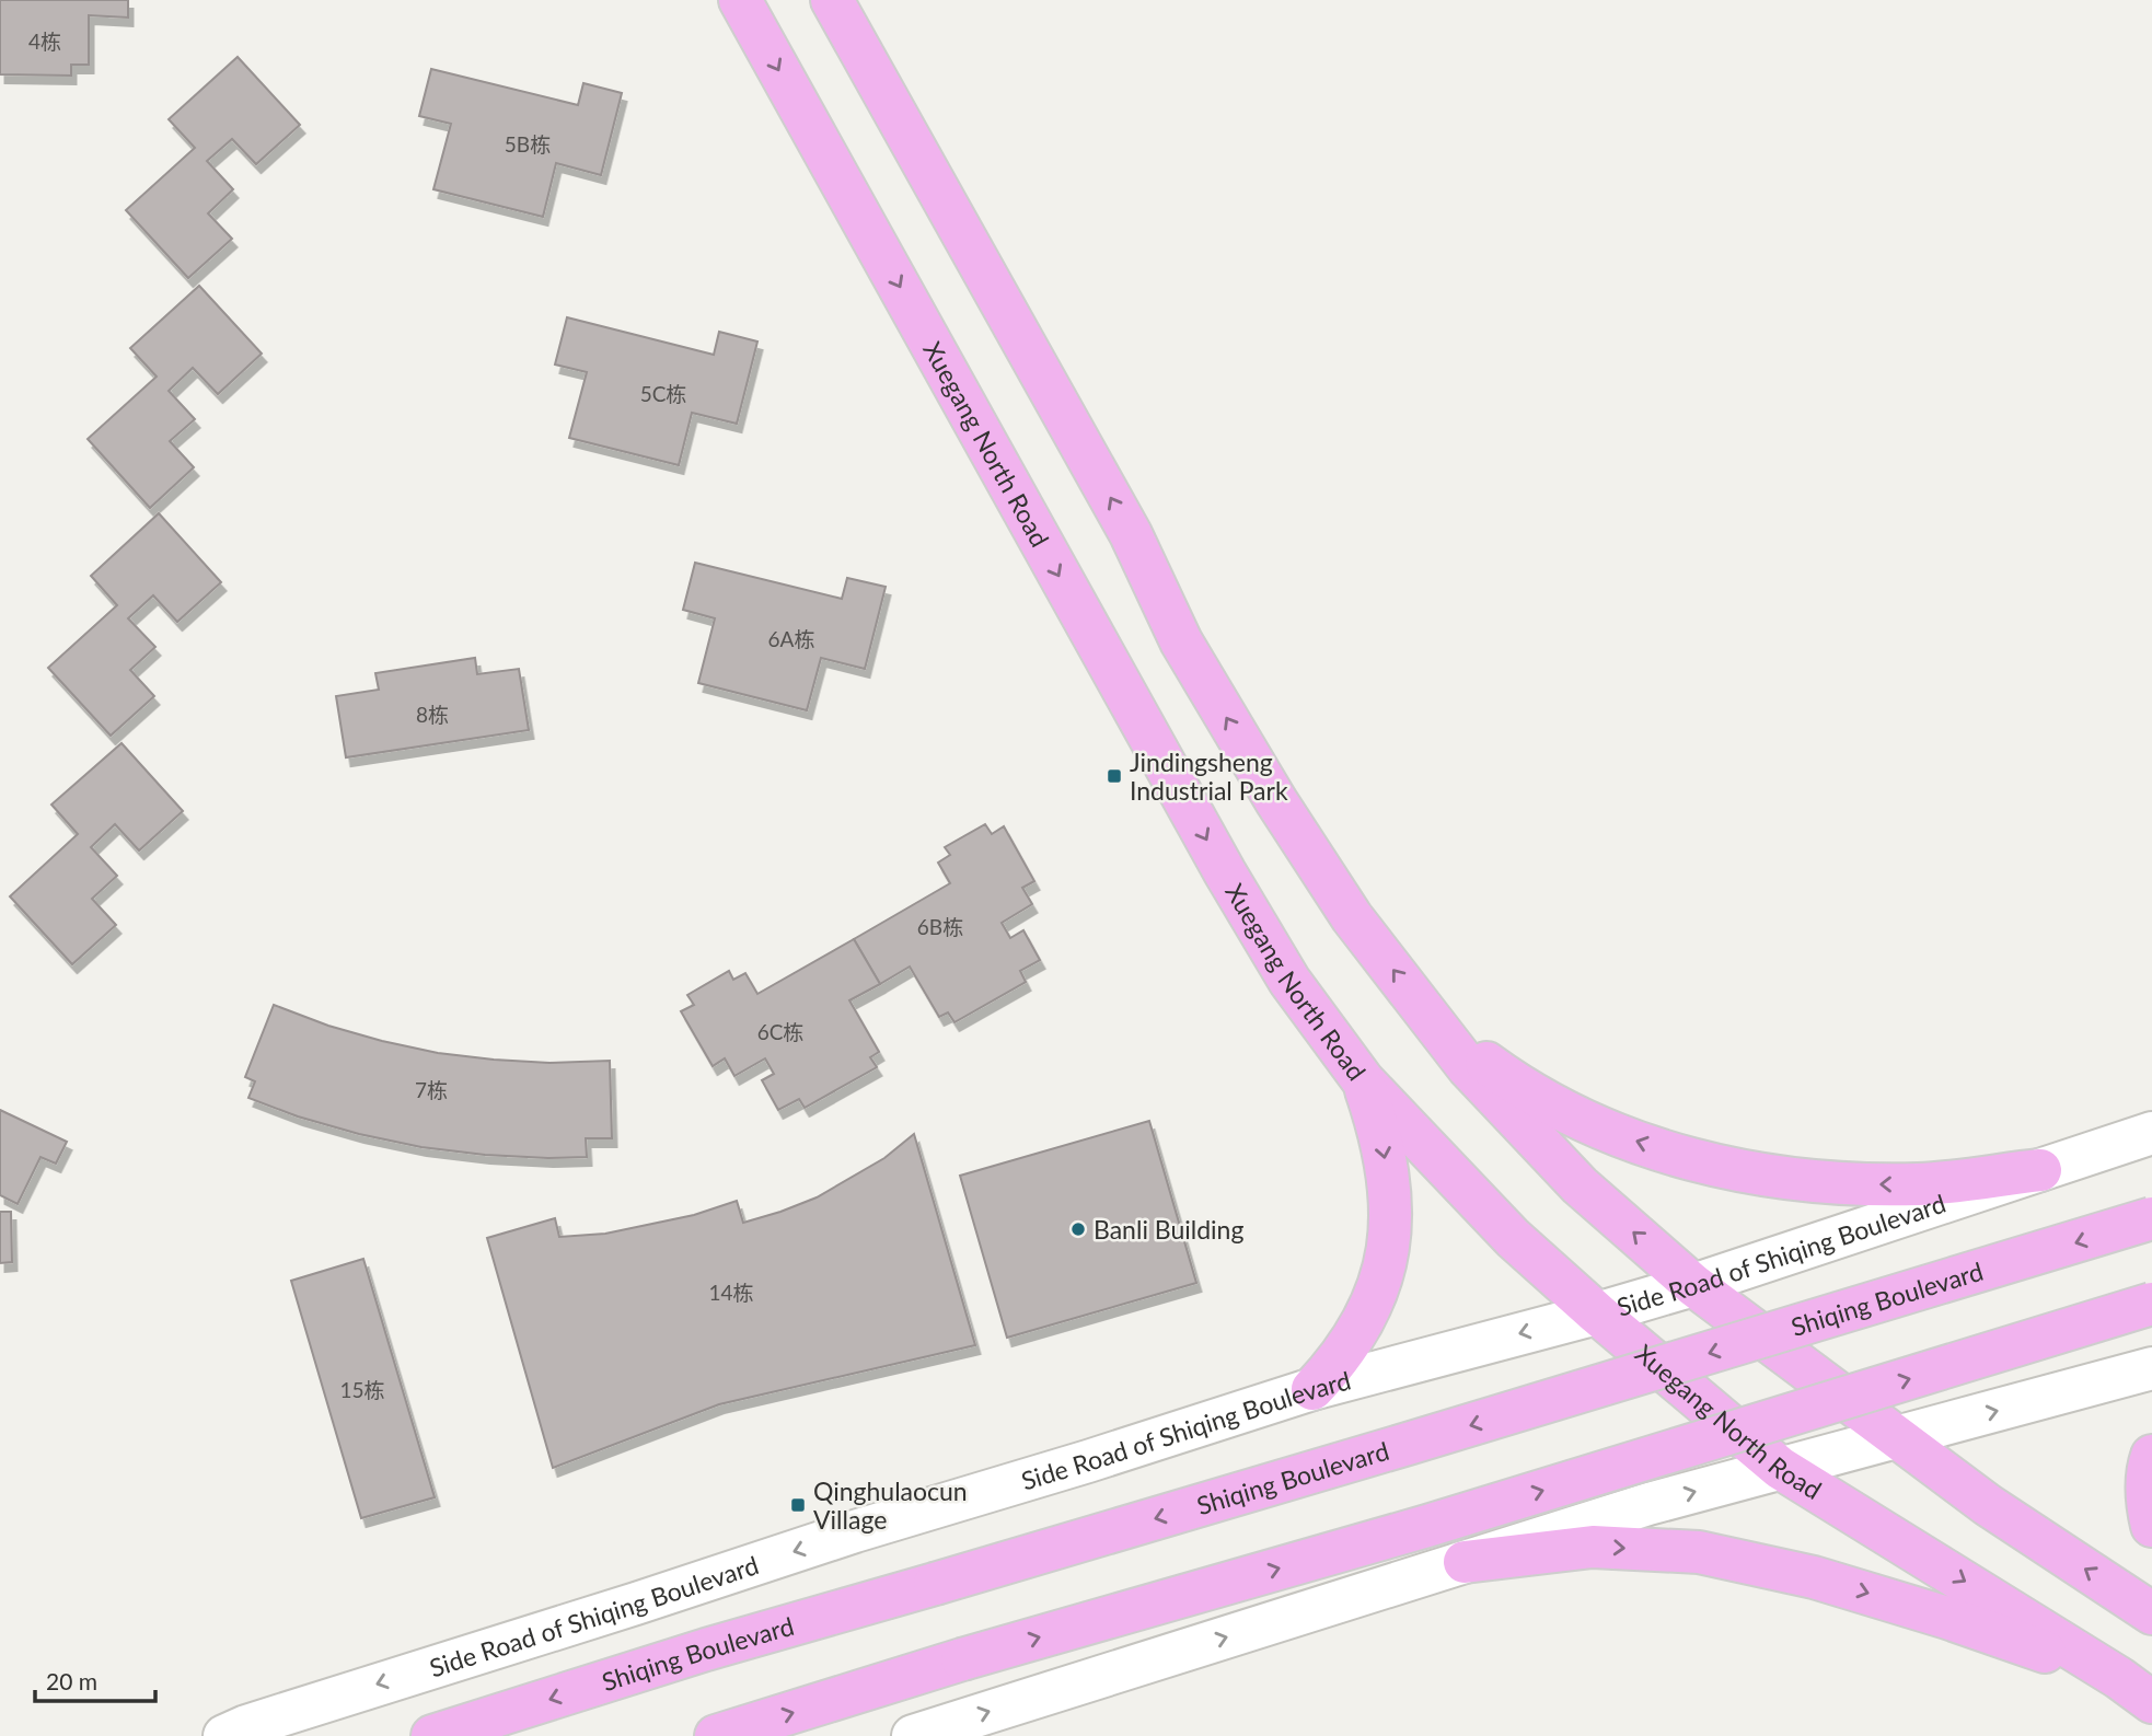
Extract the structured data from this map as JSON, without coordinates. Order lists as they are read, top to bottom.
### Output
{
  "streets": {
    "main road": ["Xuegang North Road", "Side Road of Shiqing Boulevard", "Shiqing Boulevard"]
  },
  "crossings": [
    ["Xuegang North Road", "Side Road of Shiqing Boulevard"]
  ],
  "places": {
    "transit": ["Jindingsheng Industrial Park", "Qinghulaocun Village"],
    "other": ["Banli Building"]
  },
  "house_numbers": [
    "4栋",
    "5B栋",
    "5C栋",
    "6A栋",
    "8栋",
    "6B栋",
    "6C栋",
    "7栋",
    "14栋",
    "15栋"
  ],
  "scale_bar": "20 m"
}
